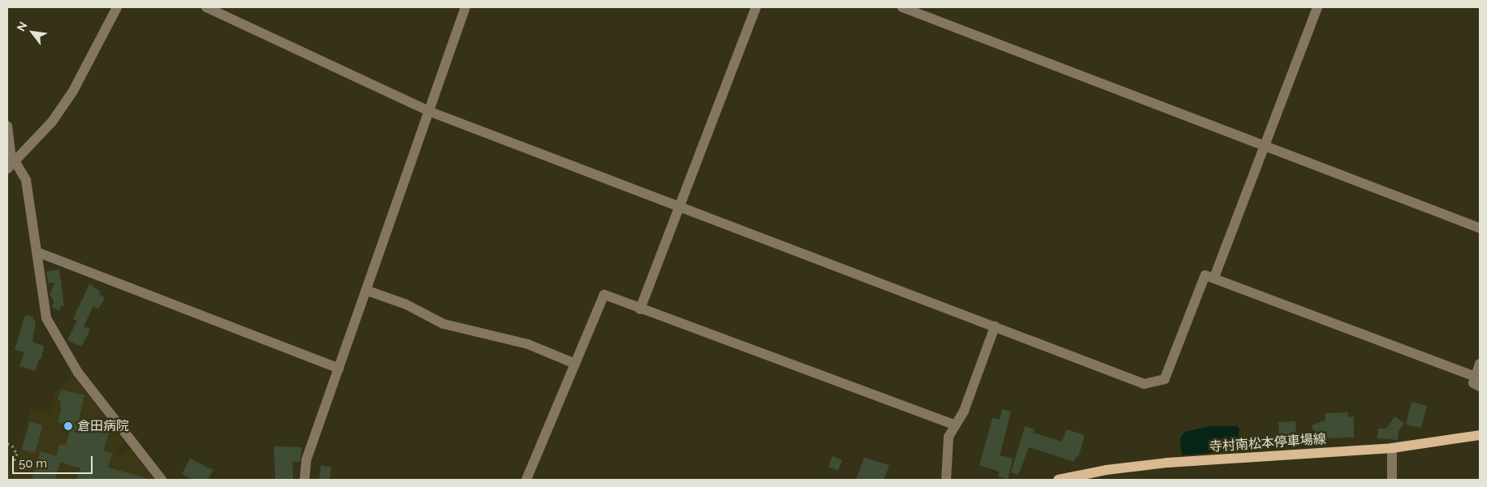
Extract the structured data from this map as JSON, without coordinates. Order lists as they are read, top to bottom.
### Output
{
  "streets": {
    "main road": ["寺村南松本停車場線"]
  },
  "places": ["倉田病院"],
  "scale_bar": "50 m",
  "north": "top left"
}
